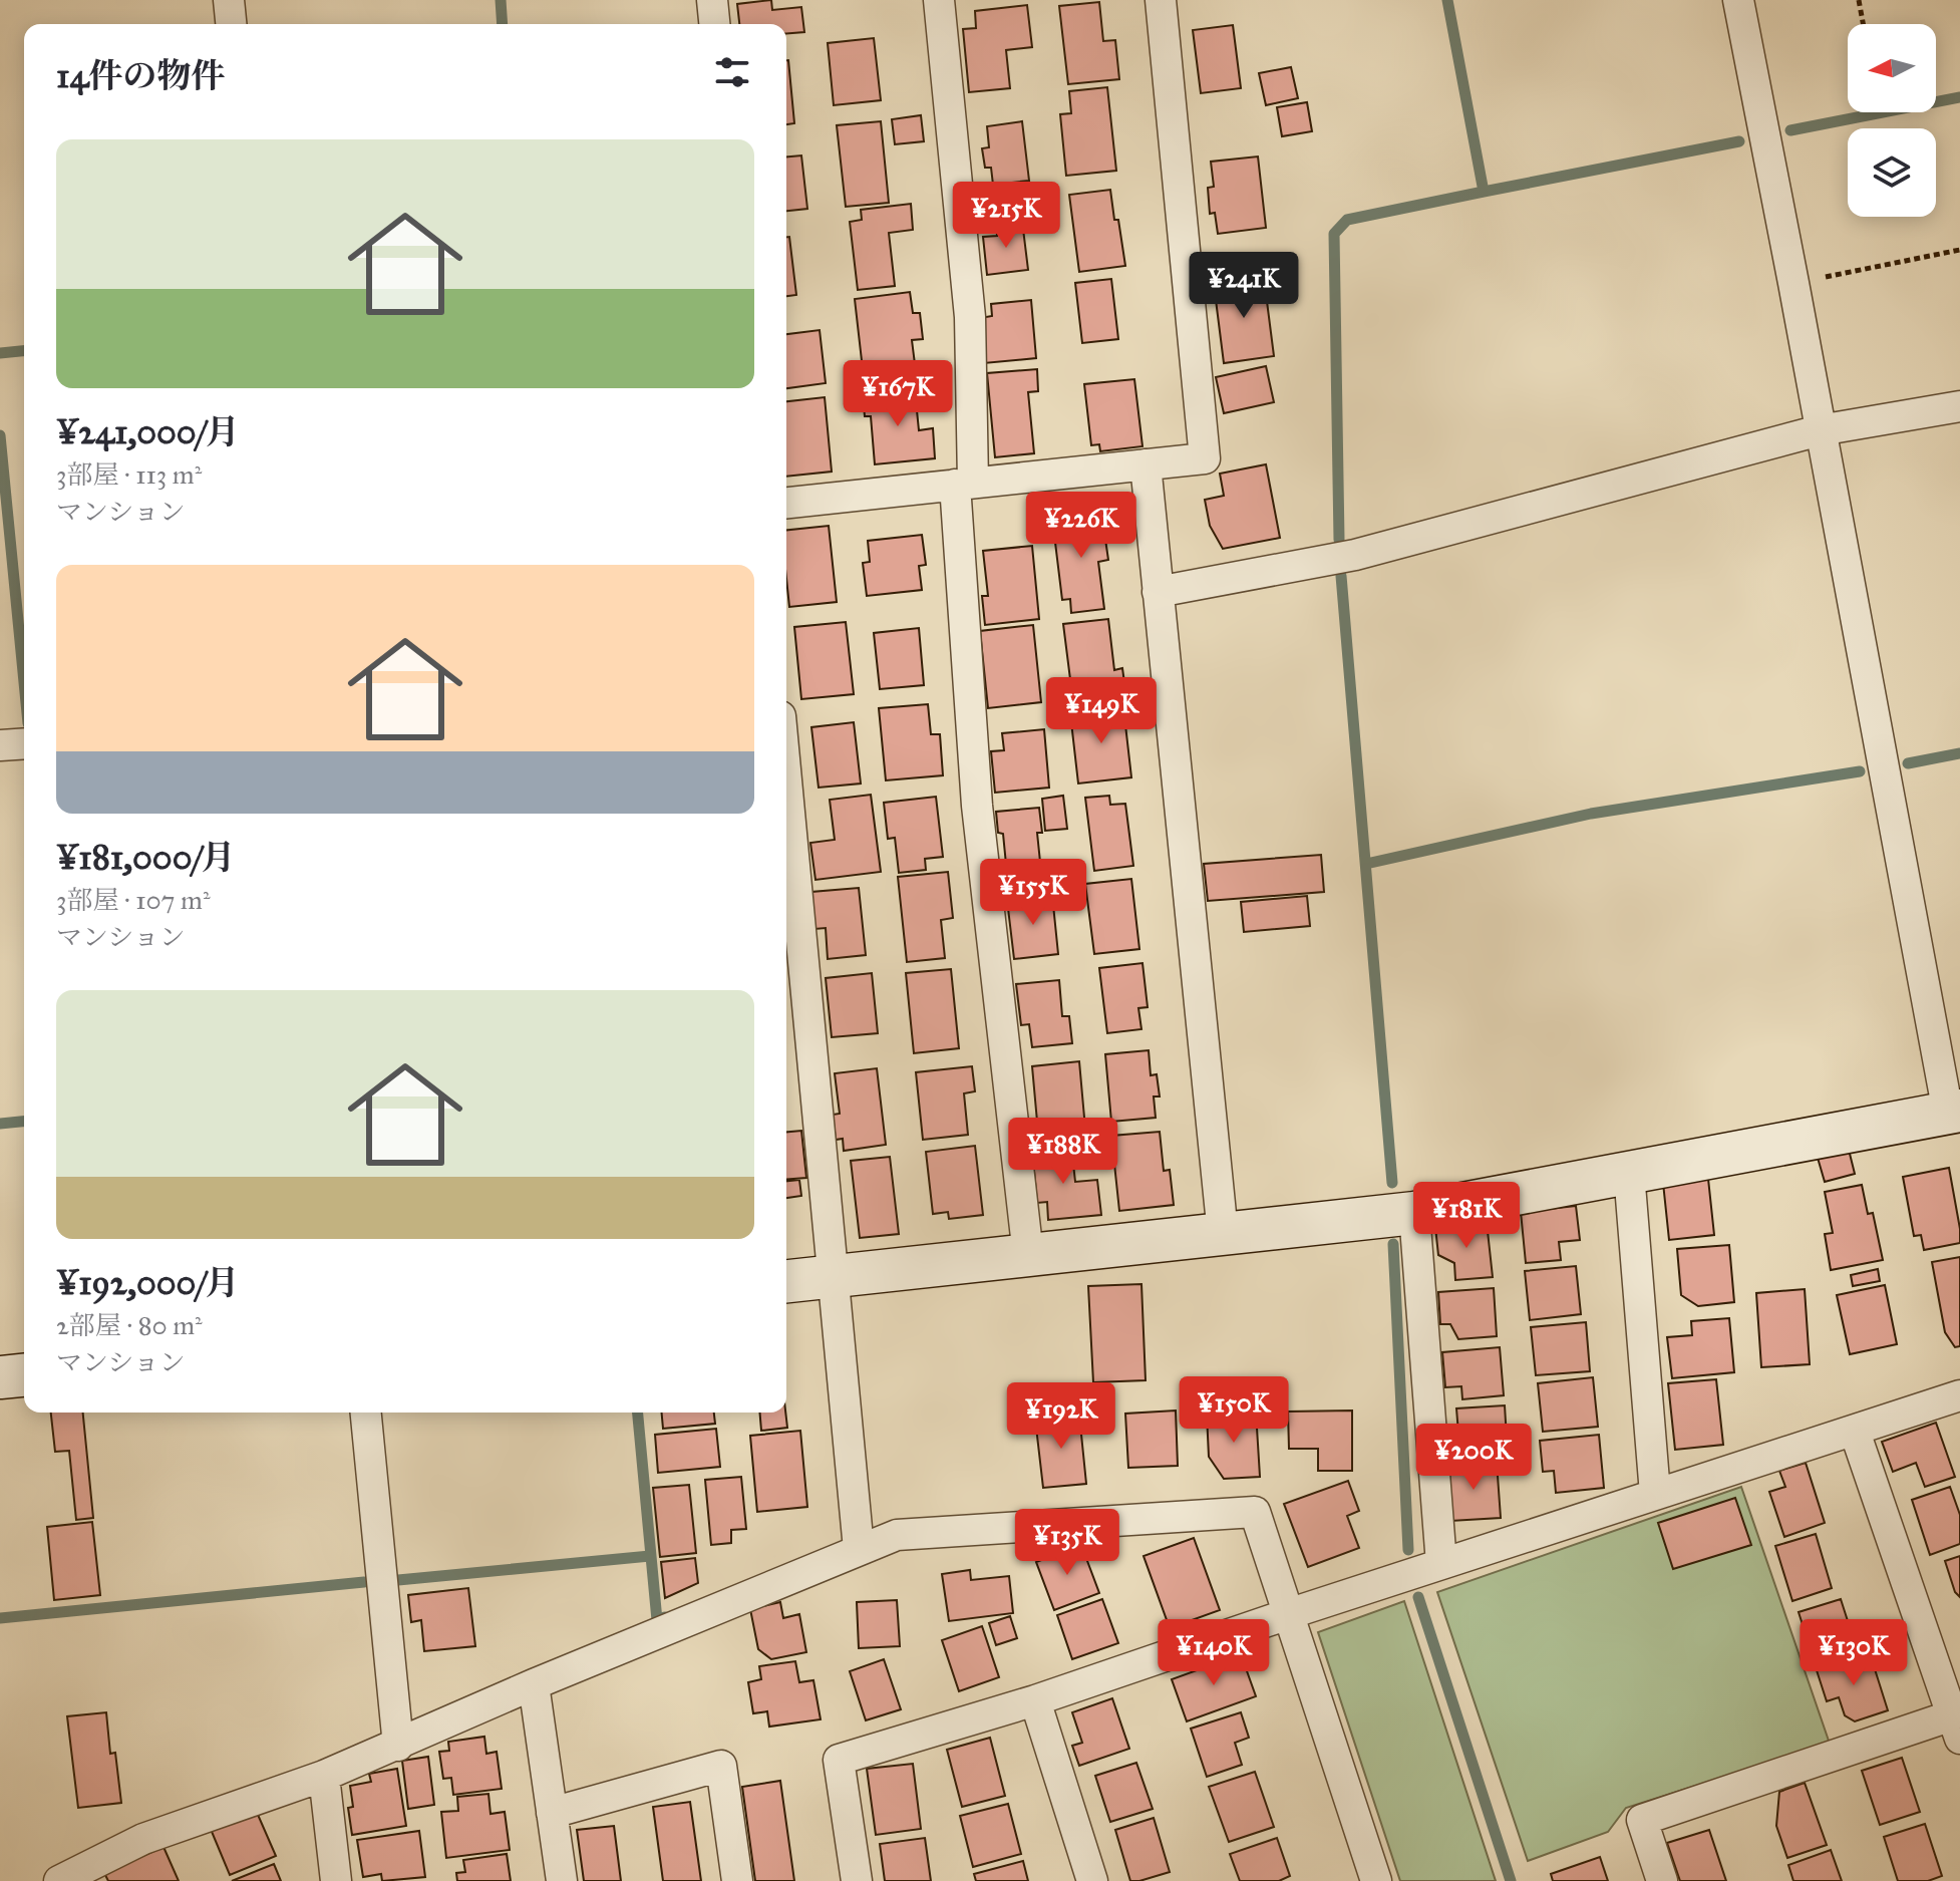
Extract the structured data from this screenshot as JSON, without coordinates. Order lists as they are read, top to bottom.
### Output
{
  "north": "left",
  "page": {
    "heading": "14件の物件",
    "list": [
      {
        "name": "¥241,000/月",
        "note": "3部屋 · 113 m² · マンション"
      },
      {
        "name": "¥181,000/月",
        "note": "3部屋 · 107 m² · マンション"
      },
      {
        "name": "¥192,000/月",
        "note": "2部屋 · 80 m² · マンション"
      }
    ],
    "price": [
      "¥215K",
      "¥241K",
      "¥167K",
      "¥226K",
      "¥149K",
      "¥155K",
      "¥188K",
      "¥181K",
      "¥150K",
      "¥192K",
      "¥200K",
      "¥135K",
      "¥140K",
      "¥130K"
    ]
  }
}
